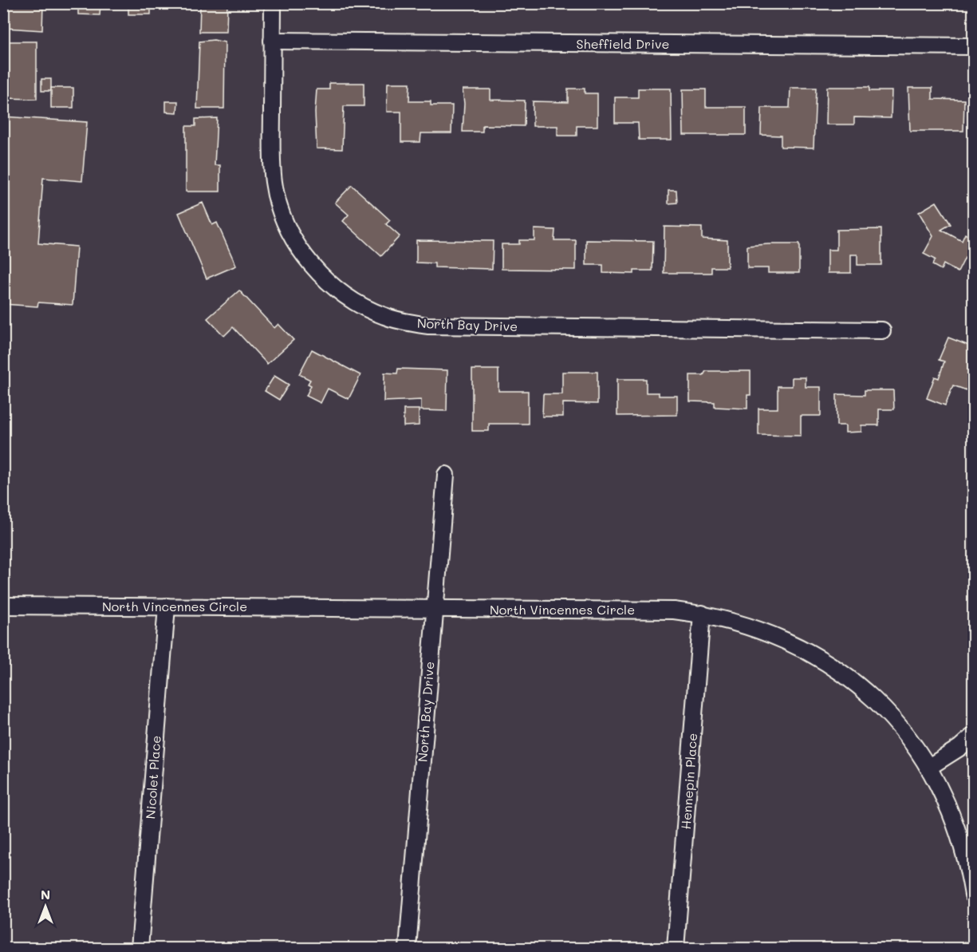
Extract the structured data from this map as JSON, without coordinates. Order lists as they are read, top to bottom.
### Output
{
  "streets": {
    "street": [
      "Sheffield Drive",
      "North Bay Drive",
      "North Vincennes Circle",
      "Nicolet Place",
      "Hennepin Place"
    ]
  },
  "crossings": [
    ["Sheffield Drive", "North Bay Drive"],
    ["North Bay Drive", "North Vincennes Circle"],
    ["North Vincennes Circle", "Nicolet Place"],
    ["North Vincennes Circle", "Hennepin Place"]
  ],
  "north": "top"
}
